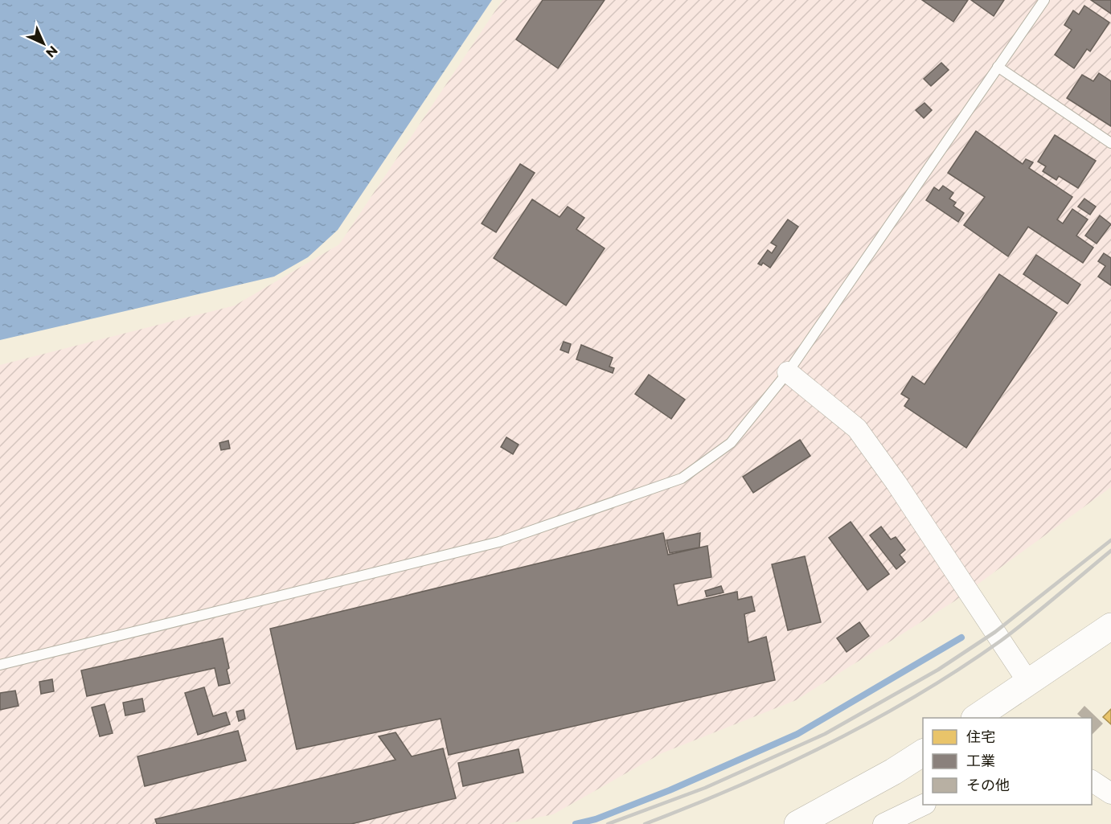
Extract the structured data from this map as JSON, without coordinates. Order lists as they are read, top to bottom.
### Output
{
  "legend": ["住宅", "工業", "その他"],
  "north": "bottom right"
}
